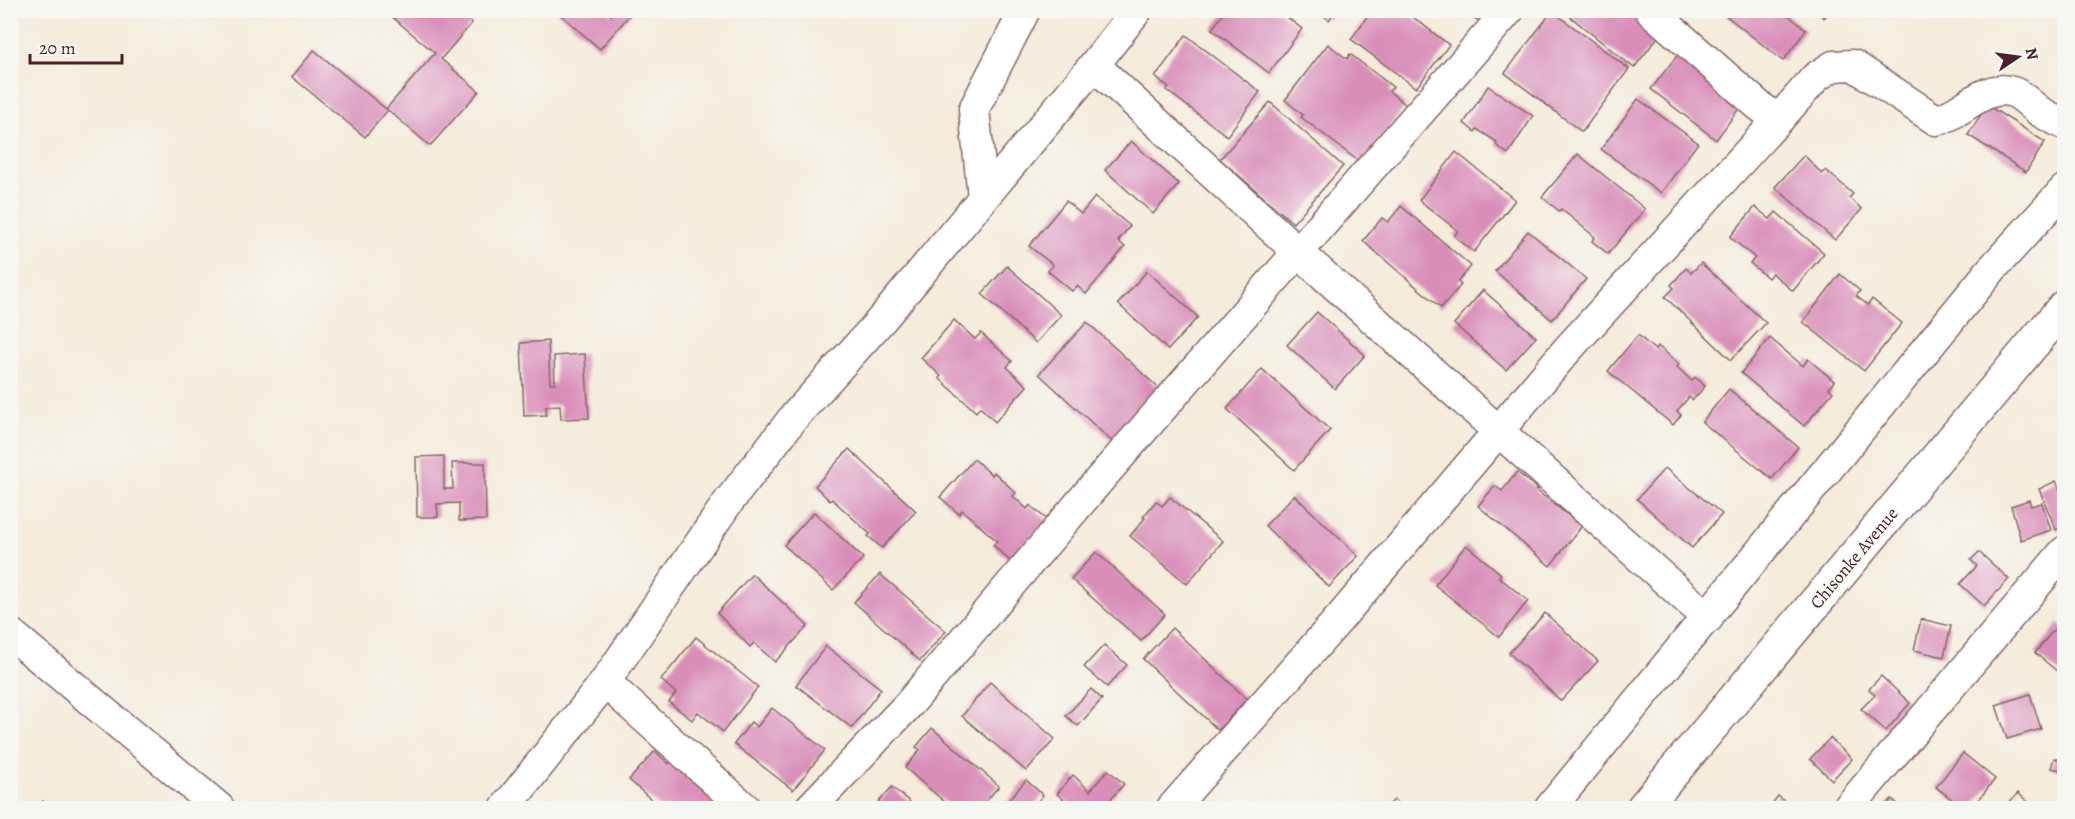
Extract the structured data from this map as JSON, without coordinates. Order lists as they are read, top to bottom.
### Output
{
  "streets": {
    "street": ["Chisonke Avenue"]
  },
  "scale_bar": "20 m",
  "north": "right"
}
